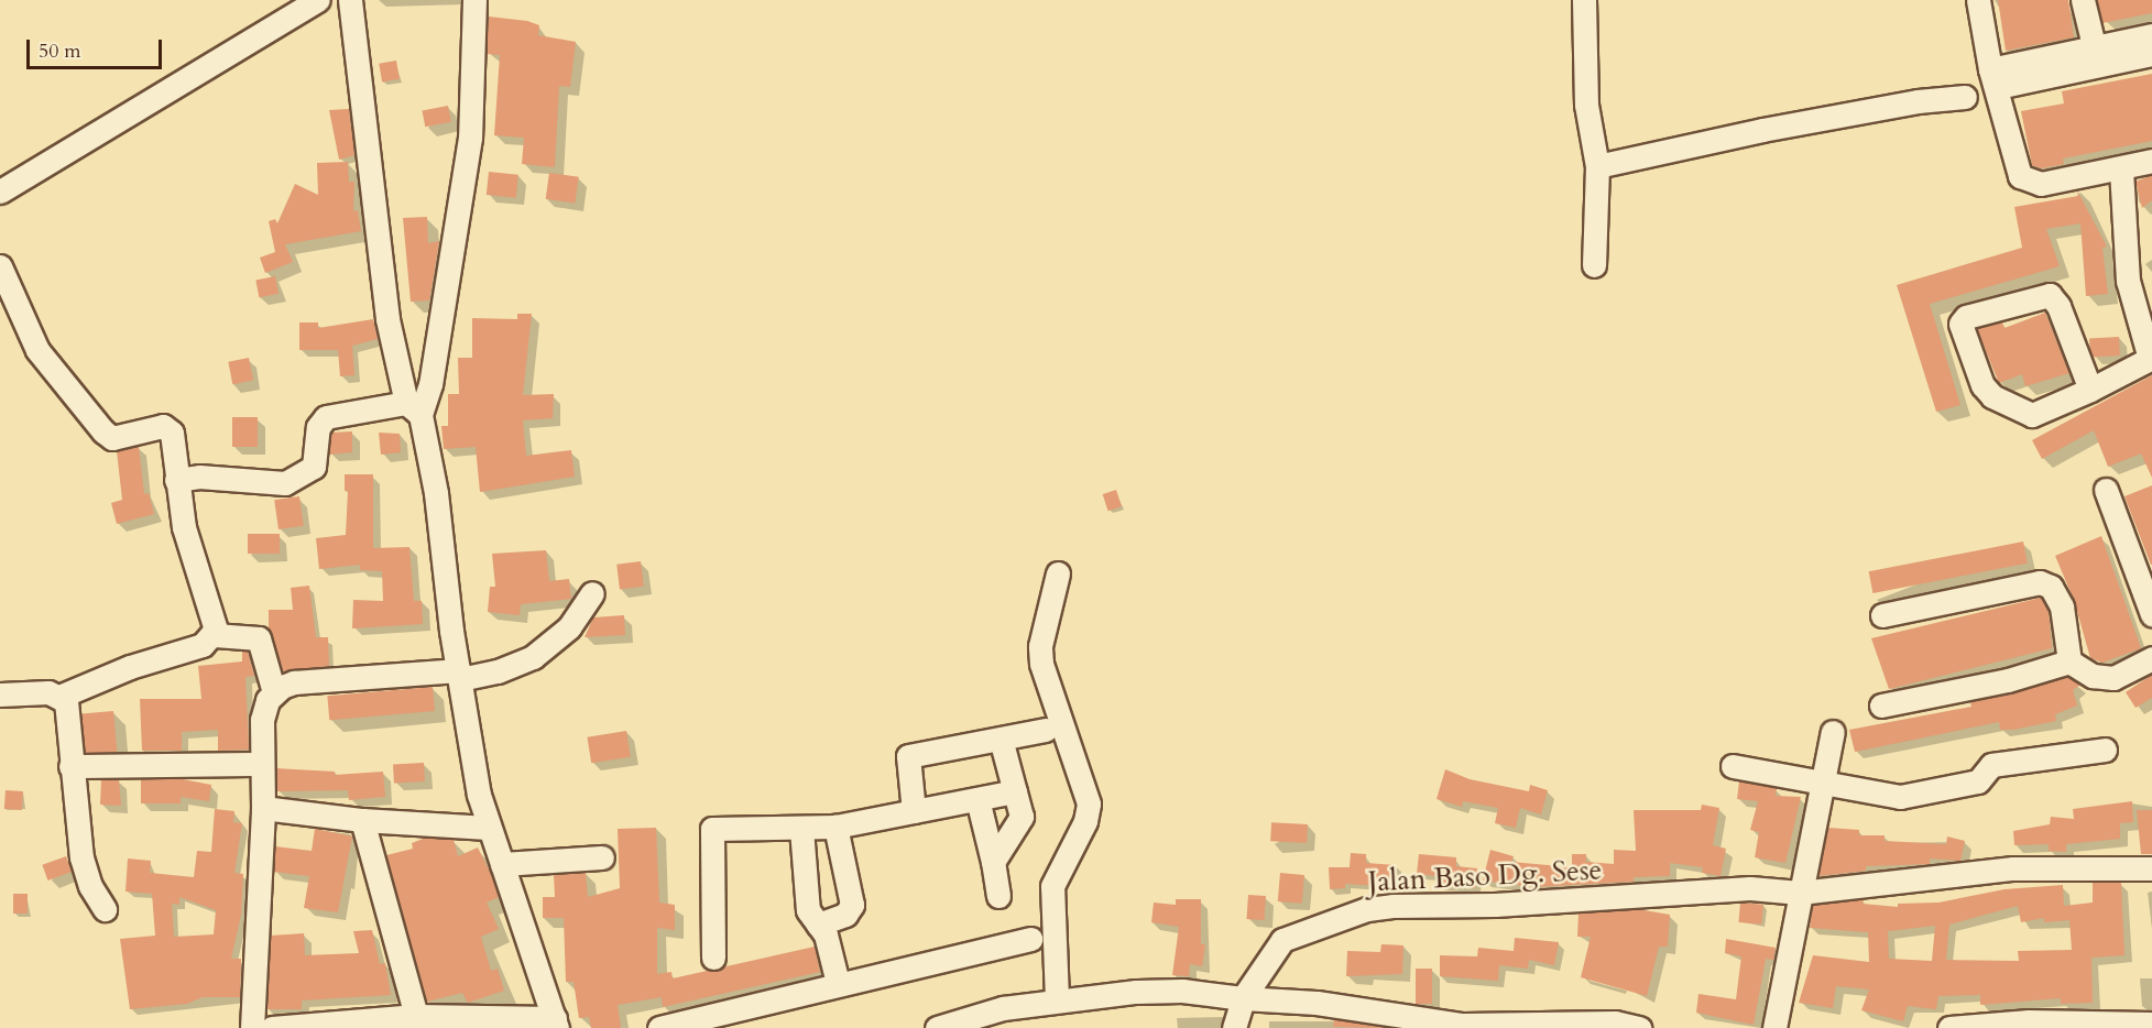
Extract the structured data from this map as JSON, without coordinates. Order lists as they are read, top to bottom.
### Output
{
  "streets": {
    "street": ["Jalan Baso Dg. Sese"]
  },
  "scale_bar": "50 m"
}
